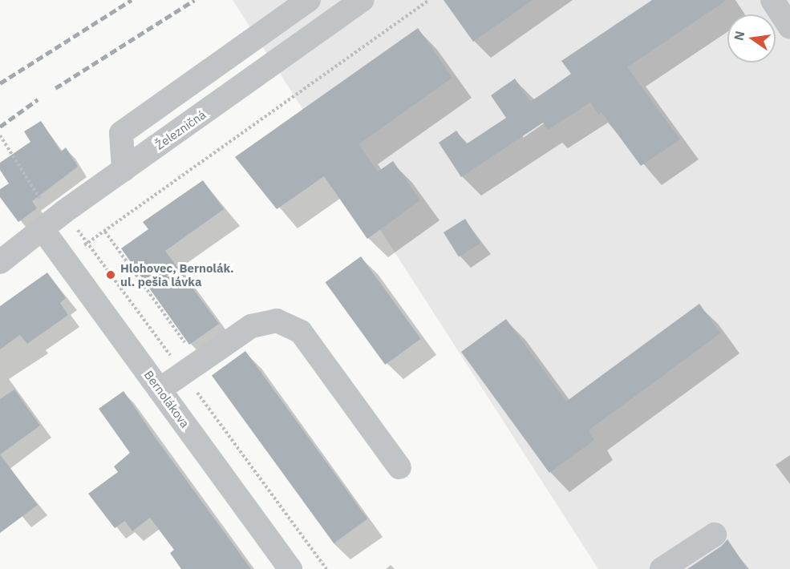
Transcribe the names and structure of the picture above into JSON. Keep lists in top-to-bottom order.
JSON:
{
  "streets": {
    "street": ["Železničná", "Bernolákova"]
  },
  "crossings": [
    ["Železničná", "Bernolákova"]
  ],
  "places": ["Hlohovec, Bernolák. ul. pešia lávka"],
  "north": "left"
}
